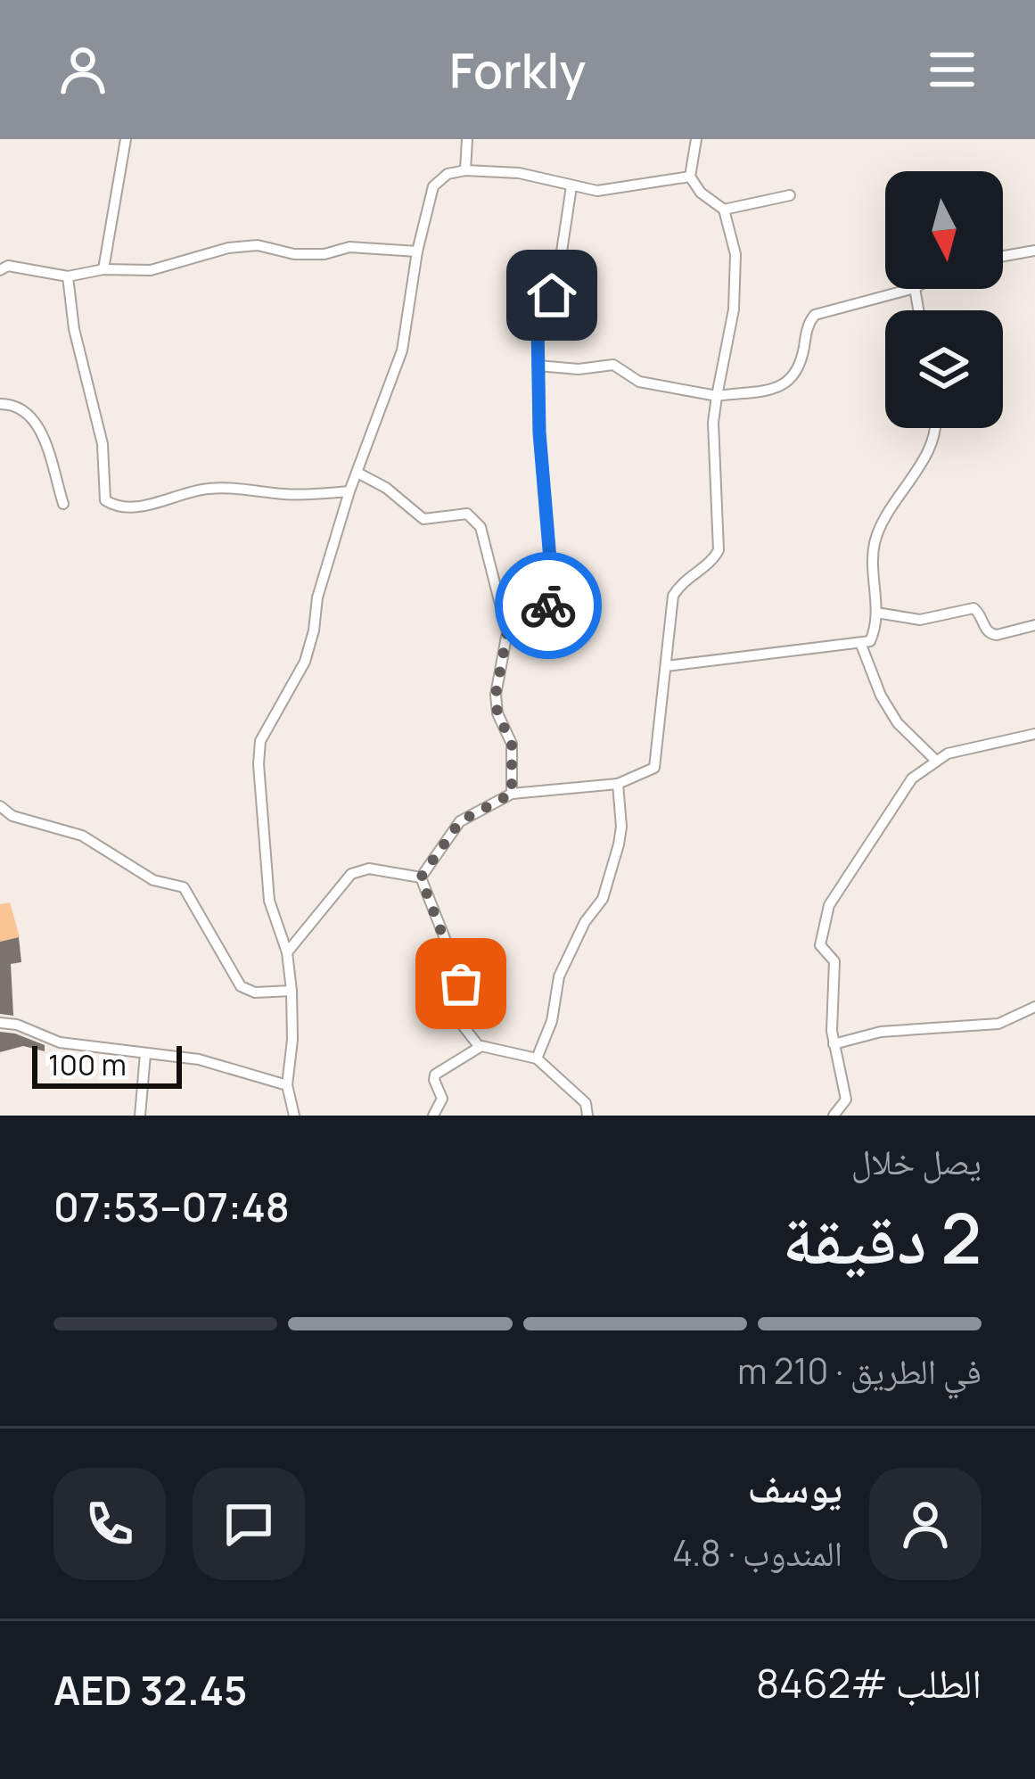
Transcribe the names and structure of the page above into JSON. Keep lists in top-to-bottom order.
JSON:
{
  "scale_bar": "100 m",
  "north": "bottom",
  "page": {
    "header": "Forkly",
    "scale": "100 m",
    "heading": ["2 دقيقة", "يصل خلال", "07:48–07:53"],
    "panel": [
      "يوسف",
      "المندوب · 4.8",
      "الطلب #8462",
      "AED 32.45"
    ],
    "bar": "في الطريق · 210 m"
  }
}
